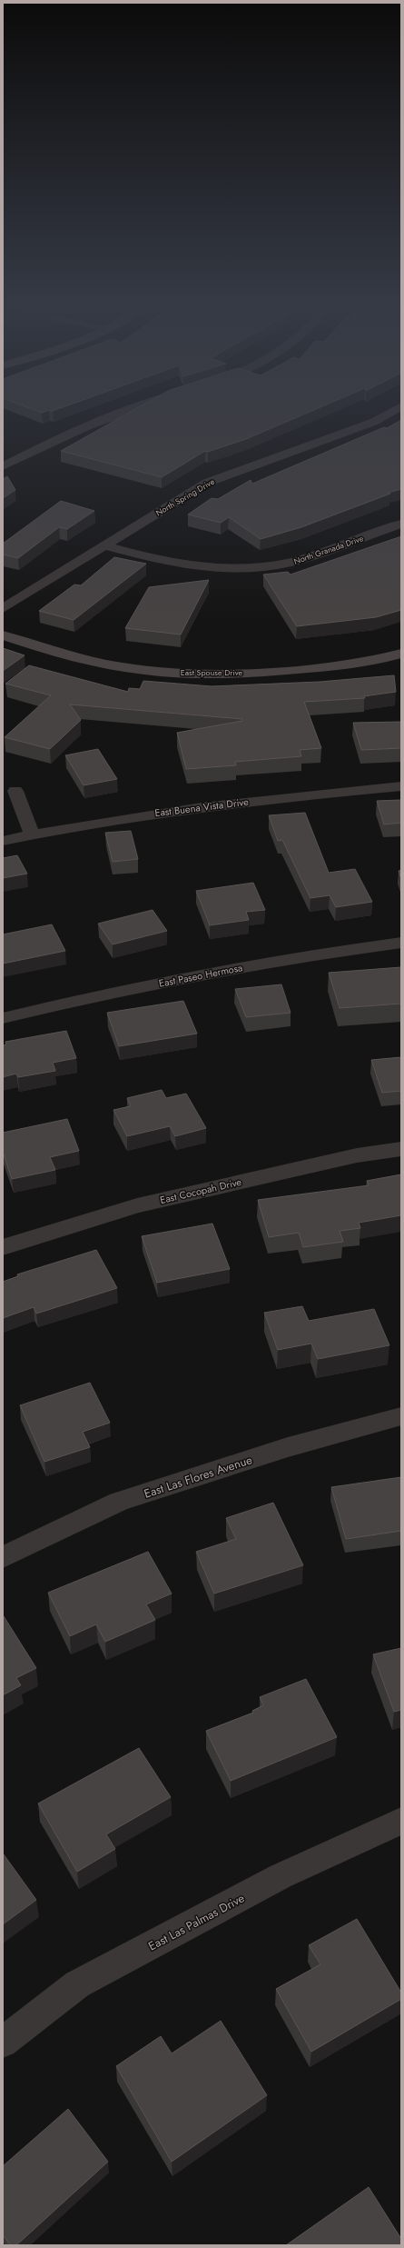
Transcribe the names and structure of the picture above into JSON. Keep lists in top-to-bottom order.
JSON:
{
  "streets": {
    "main road": ["East Spouse Drive"],
    "street": [
      "North Spring Drive",
      "North Granada Drive",
      "East Buena Vista Drive",
      "East Paseo Hermosa",
      "East Cocopah Drive",
      "East Las Flores Avenue",
      "East Las Palmas Drive"
    ]
  },
  "crossings": [
    ["North Spring Drive", "North Granada Drive"]
  ]
}
